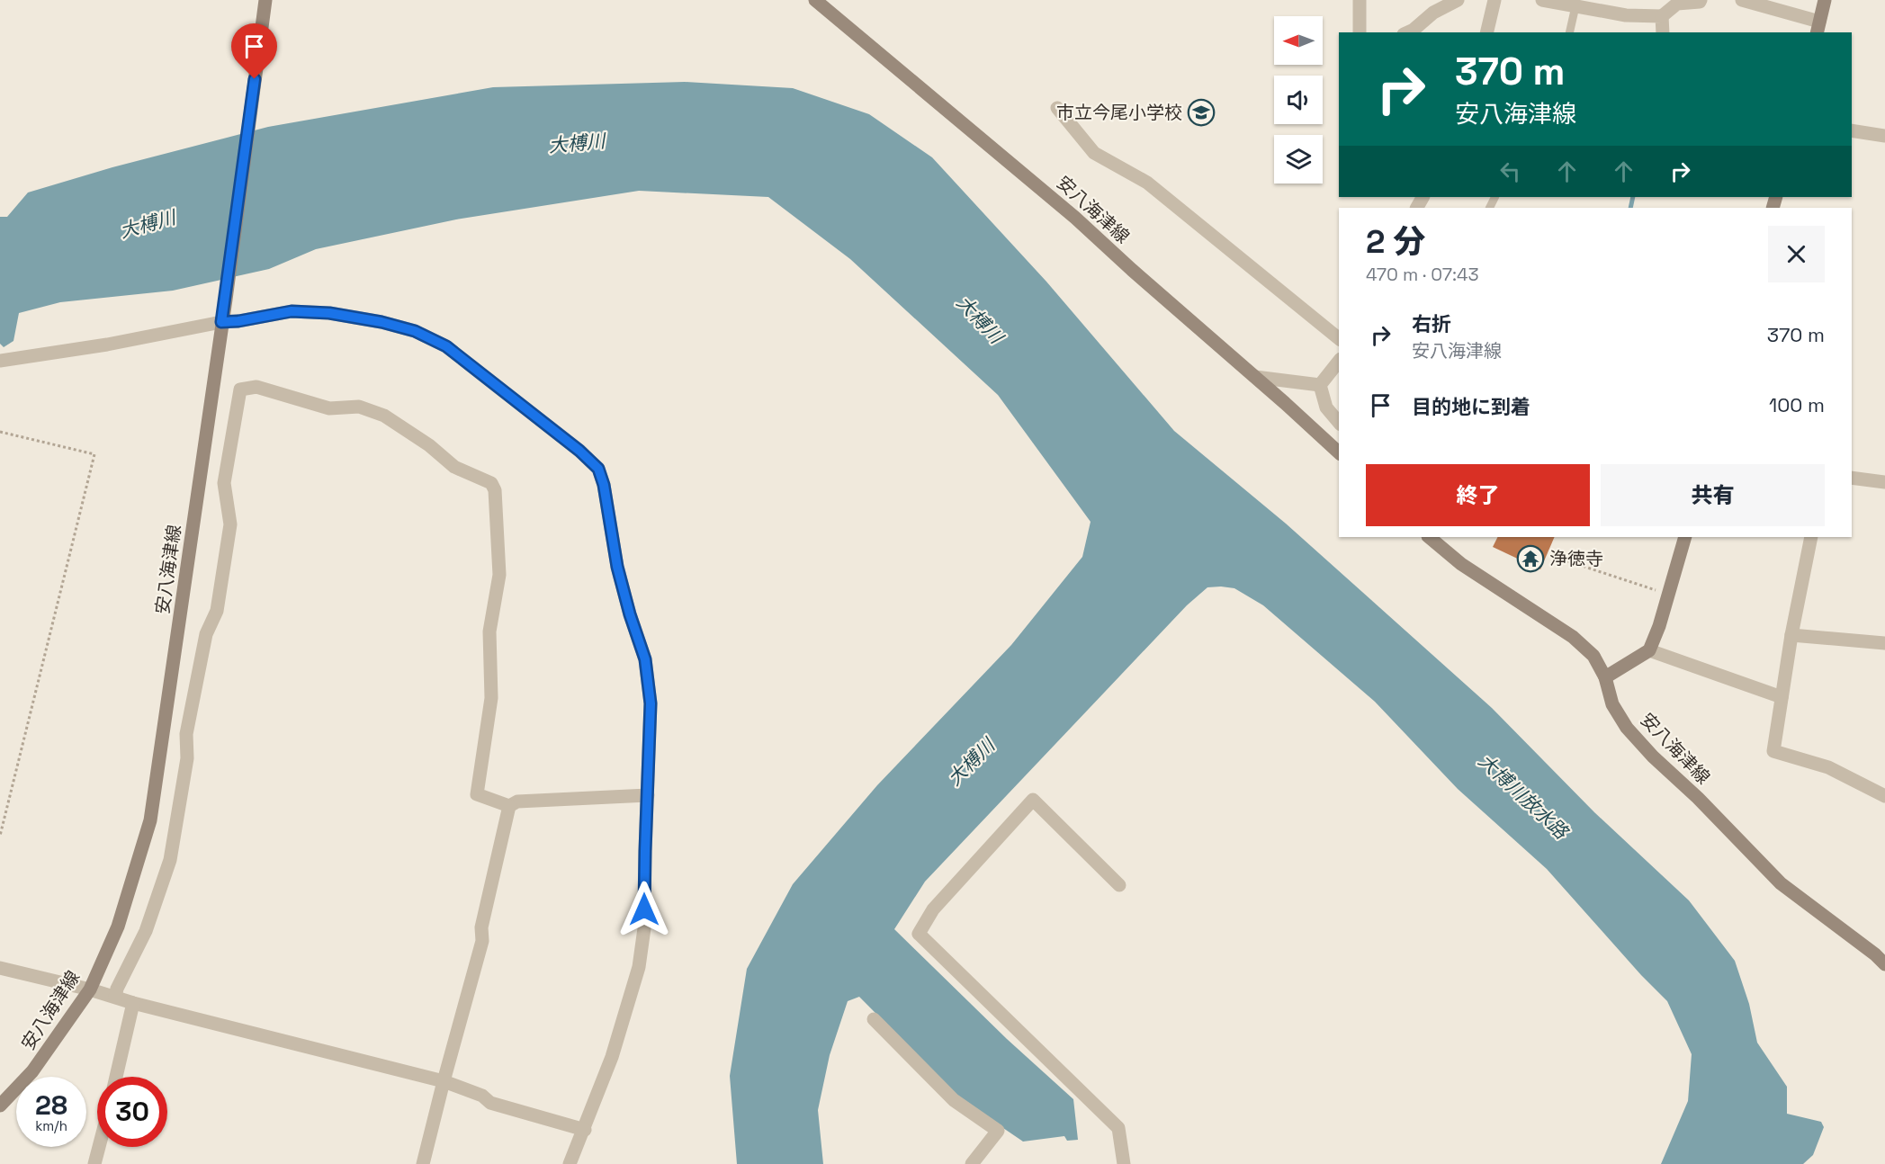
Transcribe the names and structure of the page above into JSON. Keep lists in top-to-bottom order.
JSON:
{
  "streets": {
    "main road": ["安八海津線"]
  },
  "water": ["大榑川", "大博川放水路"],
  "places": {
    "school or university": ["市立今尾小学校"],
    "temple": ["浄徳寺"]
  },
  "north": "left",
  "page": {
    "turn": ["370 m", "安八海津線"],
    "heading": ["2 分", "470 m · 07:43"],
    "list": [
      {
        "name": "右折",
        "note": "安八海津線",
        "value": "370 m"
      },
      {
        "name": "目的地に到着",
        "value": "100 m"
      }
    ],
    "buttons": ["終了", "共有"],
    "speed": "28 km/h",
    "limit": "30"
  }
}
